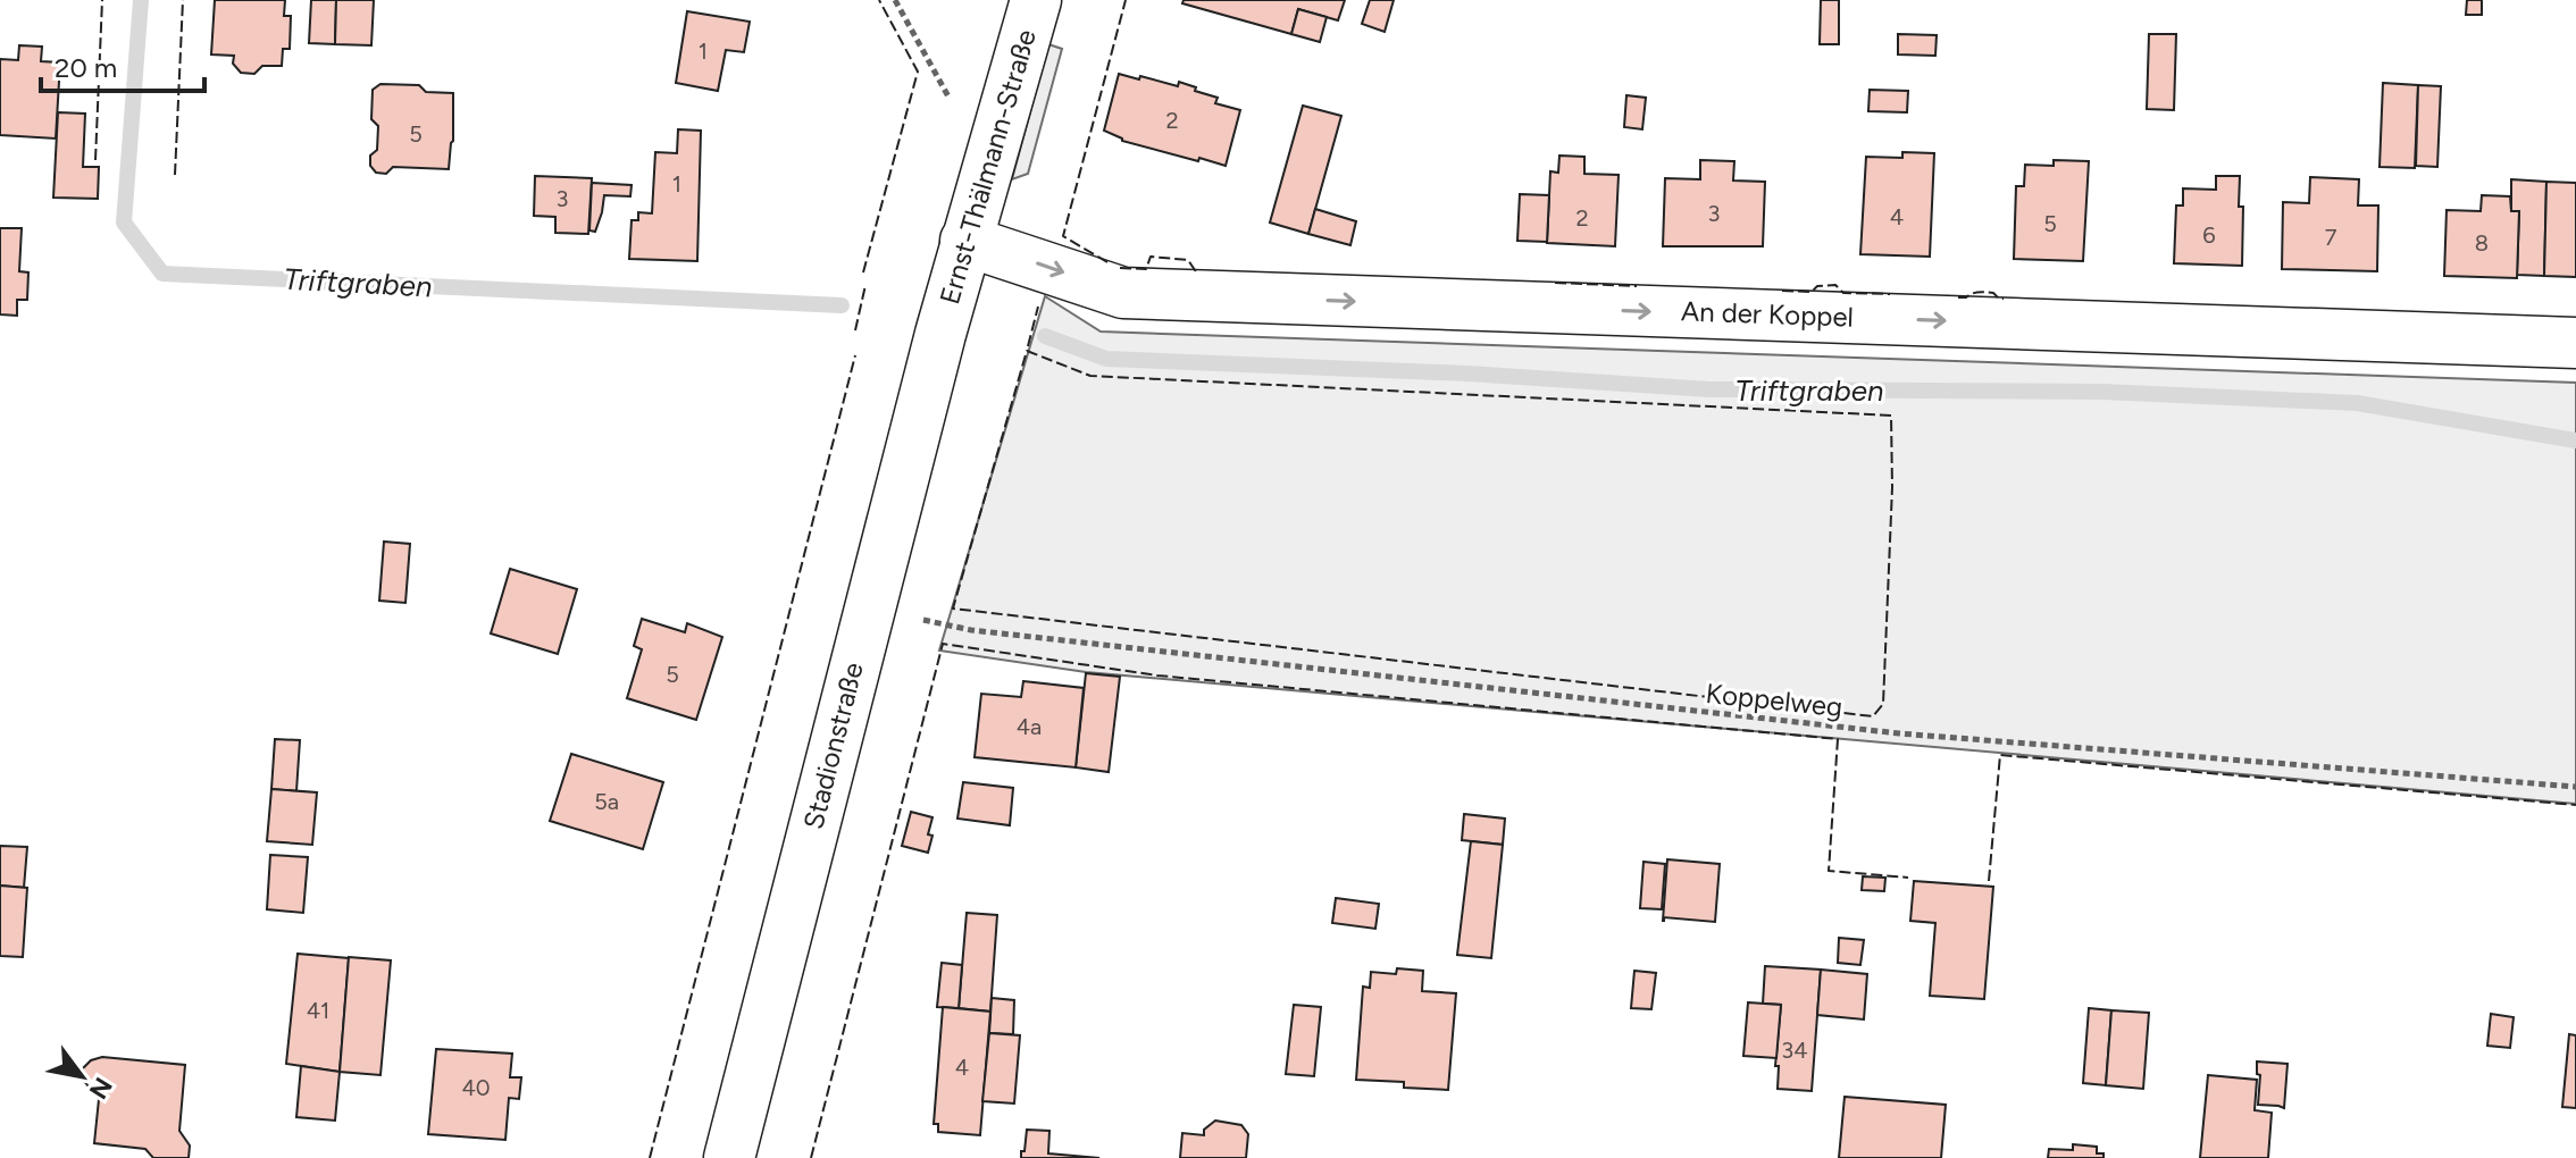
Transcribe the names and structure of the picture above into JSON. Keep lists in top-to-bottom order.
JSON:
{
  "streets": {
    "street": ["Ernst-Thälmann-Straße", "An der Koppel", "Stadionstraße"],
    "path": ["Koppelweg"]
  },
  "crossings": [
    ["Ernst-Thälmann-Straße", "An der Koppel"],
    ["Ernst-Thälmann-Straße", "Stadionstraße"]
  ],
  "one_way": ["An der Koppel"],
  "water": ["Triftgraben"],
  "house_numbers": [
    "1",
    "2",
    "5",
    "1",
    "3",
    "3",
    "4",
    "2",
    "5",
    "6",
    "7",
    "8",
    "5",
    "4a",
    "5a",
    "41",
    "34",
    "4",
    "40"
  ],
  "scale_bar": "20 m",
  "north": "bottom right"
}
